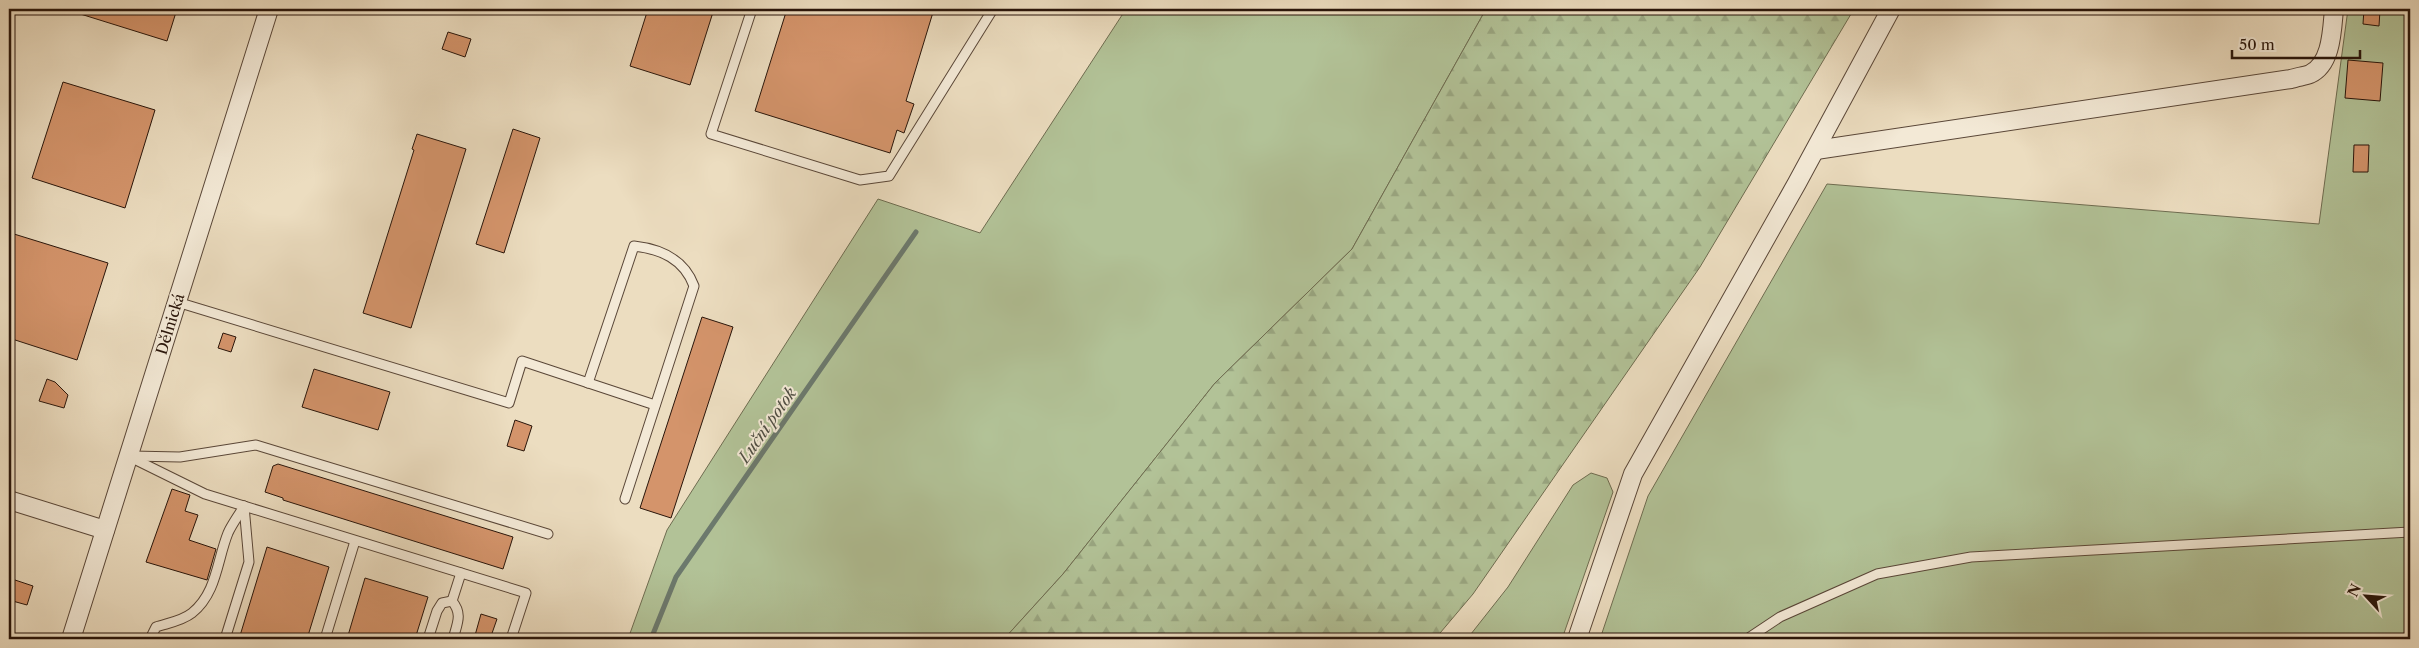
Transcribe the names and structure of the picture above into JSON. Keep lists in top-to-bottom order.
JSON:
{
  "streets": {
    "street": ["Dělnická"]
  },
  "water": ["Luční potok"],
  "scale_bar": "50 m",
  "north": "top left"
}
